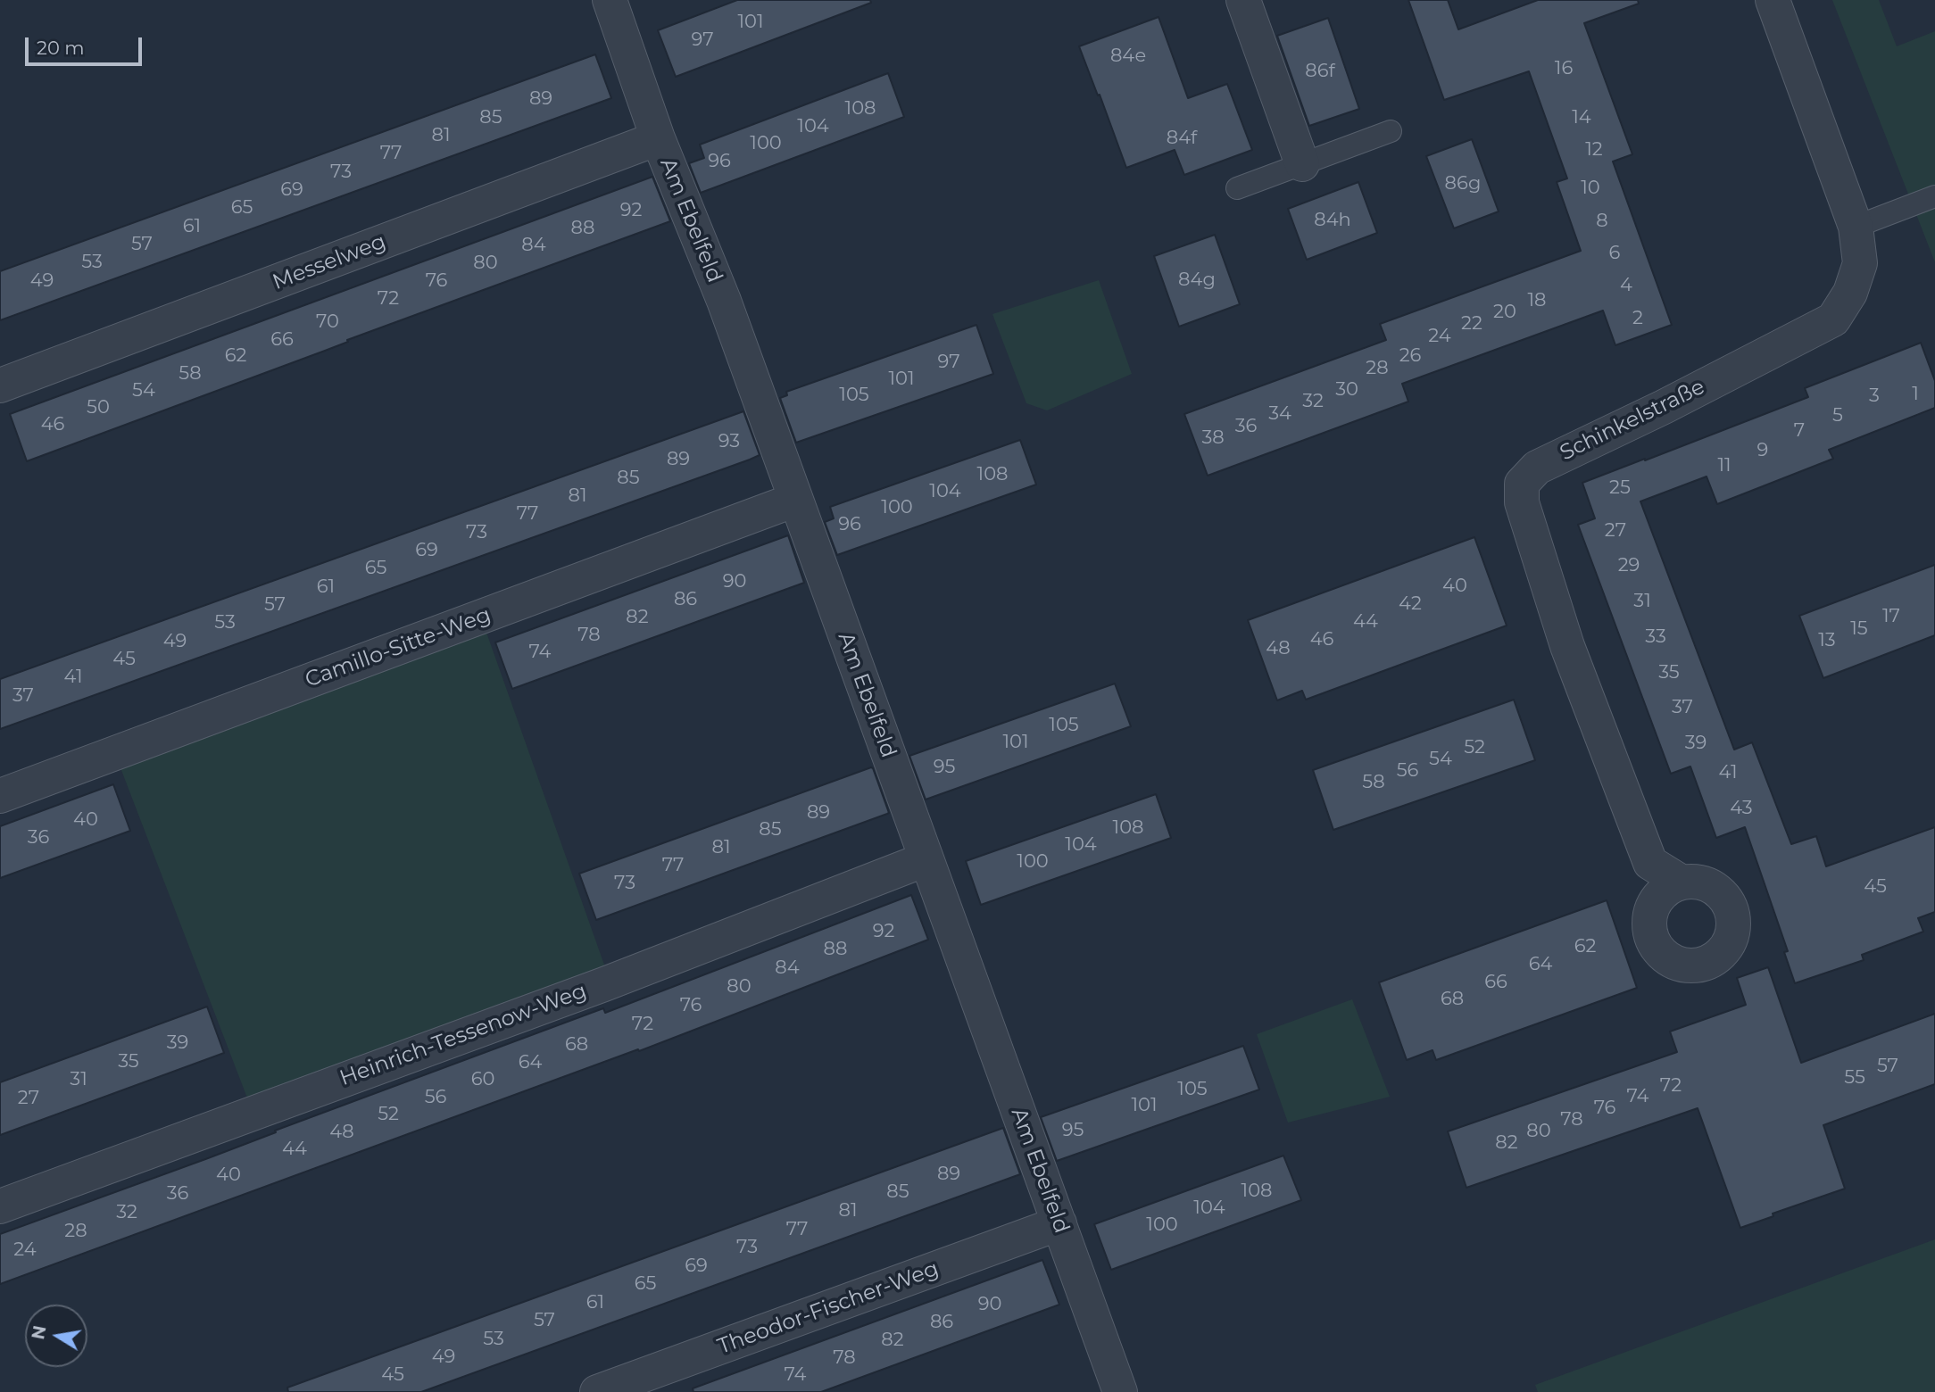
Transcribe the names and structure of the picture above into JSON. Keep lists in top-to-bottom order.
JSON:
{
  "streets": {
    "street": [
      "Am Ebelfeld",
      "Messelweg",
      "Schinkelstraße",
      "Camillo-Sitte-Weg",
      "Heinrich-Tessenow-Weg",
      "Theodor-Fischer-Weg"
    ]
  },
  "crossings": [
    ["Am Ebelfeld", "Messelweg"],
    ["Am Ebelfeld", "Camillo-Sitte-Weg"],
    ["Am Ebelfeld", "Heinrich-Tessenow-Weg"],
    ["Am Ebelfeld", "Theodor-Fischer-Weg"]
  ],
  "house_numbers": [
    "101",
    "97",
    "84e",
    "16",
    "86f",
    "89",
    "108",
    "85",
    "14",
    "104",
    "81",
    "84f",
    "100",
    "12",
    "77",
    "96",
    "73",
    "86g",
    "10",
    "69",
    "65",
    "92",
    "84h",
    "8",
    "61",
    "88",
    "57",
    "84",
    "6",
    "53",
    "80",
    "84g",
    "49",
    "76",
    "4",
    "72",
    "18",
    "20",
    "2",
    "70",
    "22",
    "24",
    "66",
    "62",
    "26",
    "97",
    "28",
    "58",
    "101",
    "30",
    "54",
    "1",
    "105",
    "3",
    "32",
    "50",
    "34",
    "5",
    "46",
    "36",
    "7",
    "38",
    "93",
    "9",
    "89",
    "11",
    "108",
    "85",
    "25",
    "104",
    "81",
    "100",
    "77",
    "96",
    "27",
    "73",
    "69",
    "29",
    "65",
    "90",
    "40",
    "61",
    "86",
    "31",
    "42",
    "57",
    "17",
    "82",
    "44",
    "53",
    "15",
    "78",
    "33",
    "46",
    "13",
    "49",
    "48",
    "74",
    "45",
    "35",
    "41",
    "37",
    "37",
    "105",
    "101",
    "39",
    "52",
    "54",
    "95",
    "56",
    "41",
    "58",
    "43",
    "89",
    "40",
    "108",
    "85",
    "36",
    "104",
    "81",
    "100",
    "77",
    "73",
    "45",
    "92",
    "62",
    "88",
    "64",
    "84",
    "66",
    "80",
    "68",
    "76",
    "72",
    "39",
    "68",
    "35",
    "64",
    "57",
    "55",
    "31",
    "60",
    "72",
    "105",
    "74",
    "56",
    "27",
    "101",
    "76",
    "52",
    "78",
    "95",
    "80",
    "48",
    "82",
    "44",
    "89",
    "40",
    "108",
    "85",
    "36",
    "104",
    "81",
    "32",
    "100",
    "77",
    "28",
    "73",
    "24",
    "69",
    "65",
    "61",
    "90",
    "57",
    "86",
    "53",
    "82",
    "49",
    "78",
    "45",
    "74"
  ],
  "scale_bar": "20 m",
  "north": "left"
}
